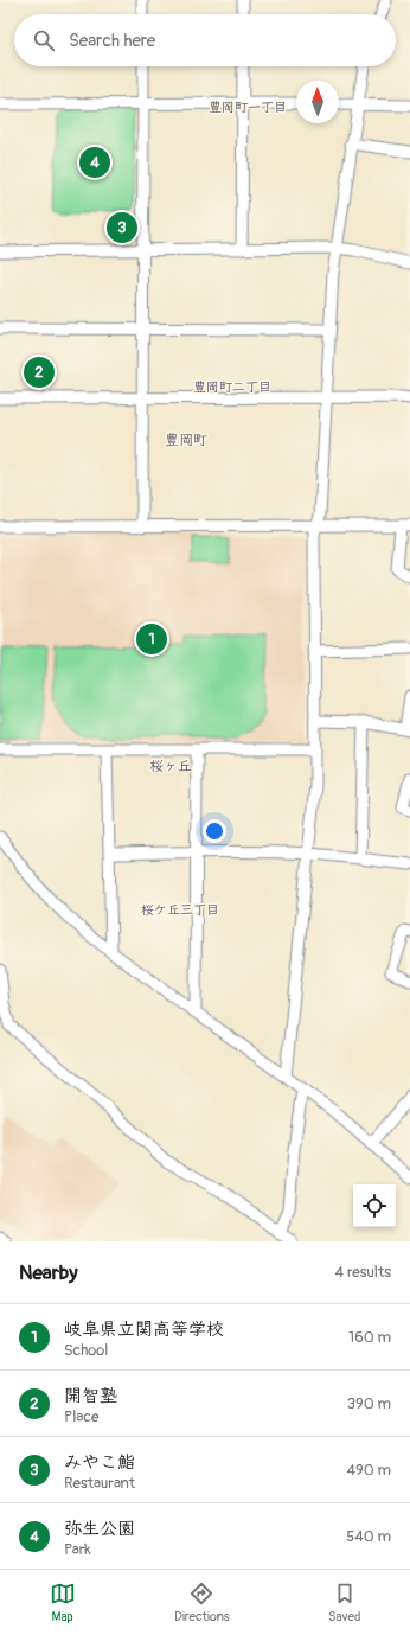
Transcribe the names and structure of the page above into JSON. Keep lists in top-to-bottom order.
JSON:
{
  "districts": [
    "豊岡町一丁目",
    "豊岡町二丁目",
    "豊岡町",
    "桜ヶ丘",
    "桜ケ丘三丁目"
  ],
  "north": "top",
  "page": {
    "search": "Search here",
    "pins": [
      "4",
      "3",
      "2",
      "1"
    ],
    "heading": ["Nearby", "4 results"],
    "list": [
      {
        "mark": "1",
        "name": "岐阜県立関高等学校",
        "note": "School",
        "value": "160 m"
      },
      {
        "mark": "2",
        "name": "開智塾",
        "note": "Place",
        "value": "390 m"
      },
      {
        "mark": "3",
        "name": "みやこ鮨",
        "note": "Restaurant",
        "value": "490 m"
      },
      {
        "mark": "4",
        "name": "弥生公園",
        "note": "Park",
        "value": "540 m"
      }
    ],
    "nav": ["Map", "Directions", "Saved"]
  }
}
